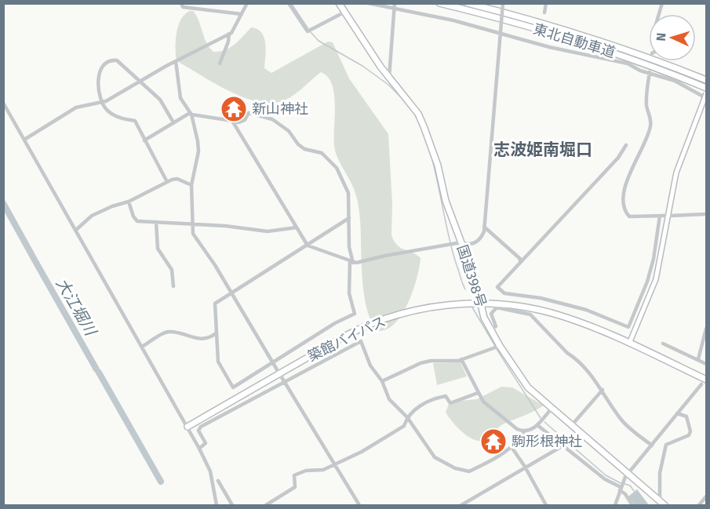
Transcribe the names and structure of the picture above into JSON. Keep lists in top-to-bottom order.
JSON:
{
  "streets": {
    "highway": ["東北自動車道", "国道398号", "築館バイパス"]
  },
  "crossings": [
    ["国道398号", "築館バイパス"]
  ],
  "districts": ["志波姫南堀口"],
  "water": ["大江堀川"],
  "places": {
    "temple": ["新山神社", "駒形根神社"]
  },
  "north": "left"
}
